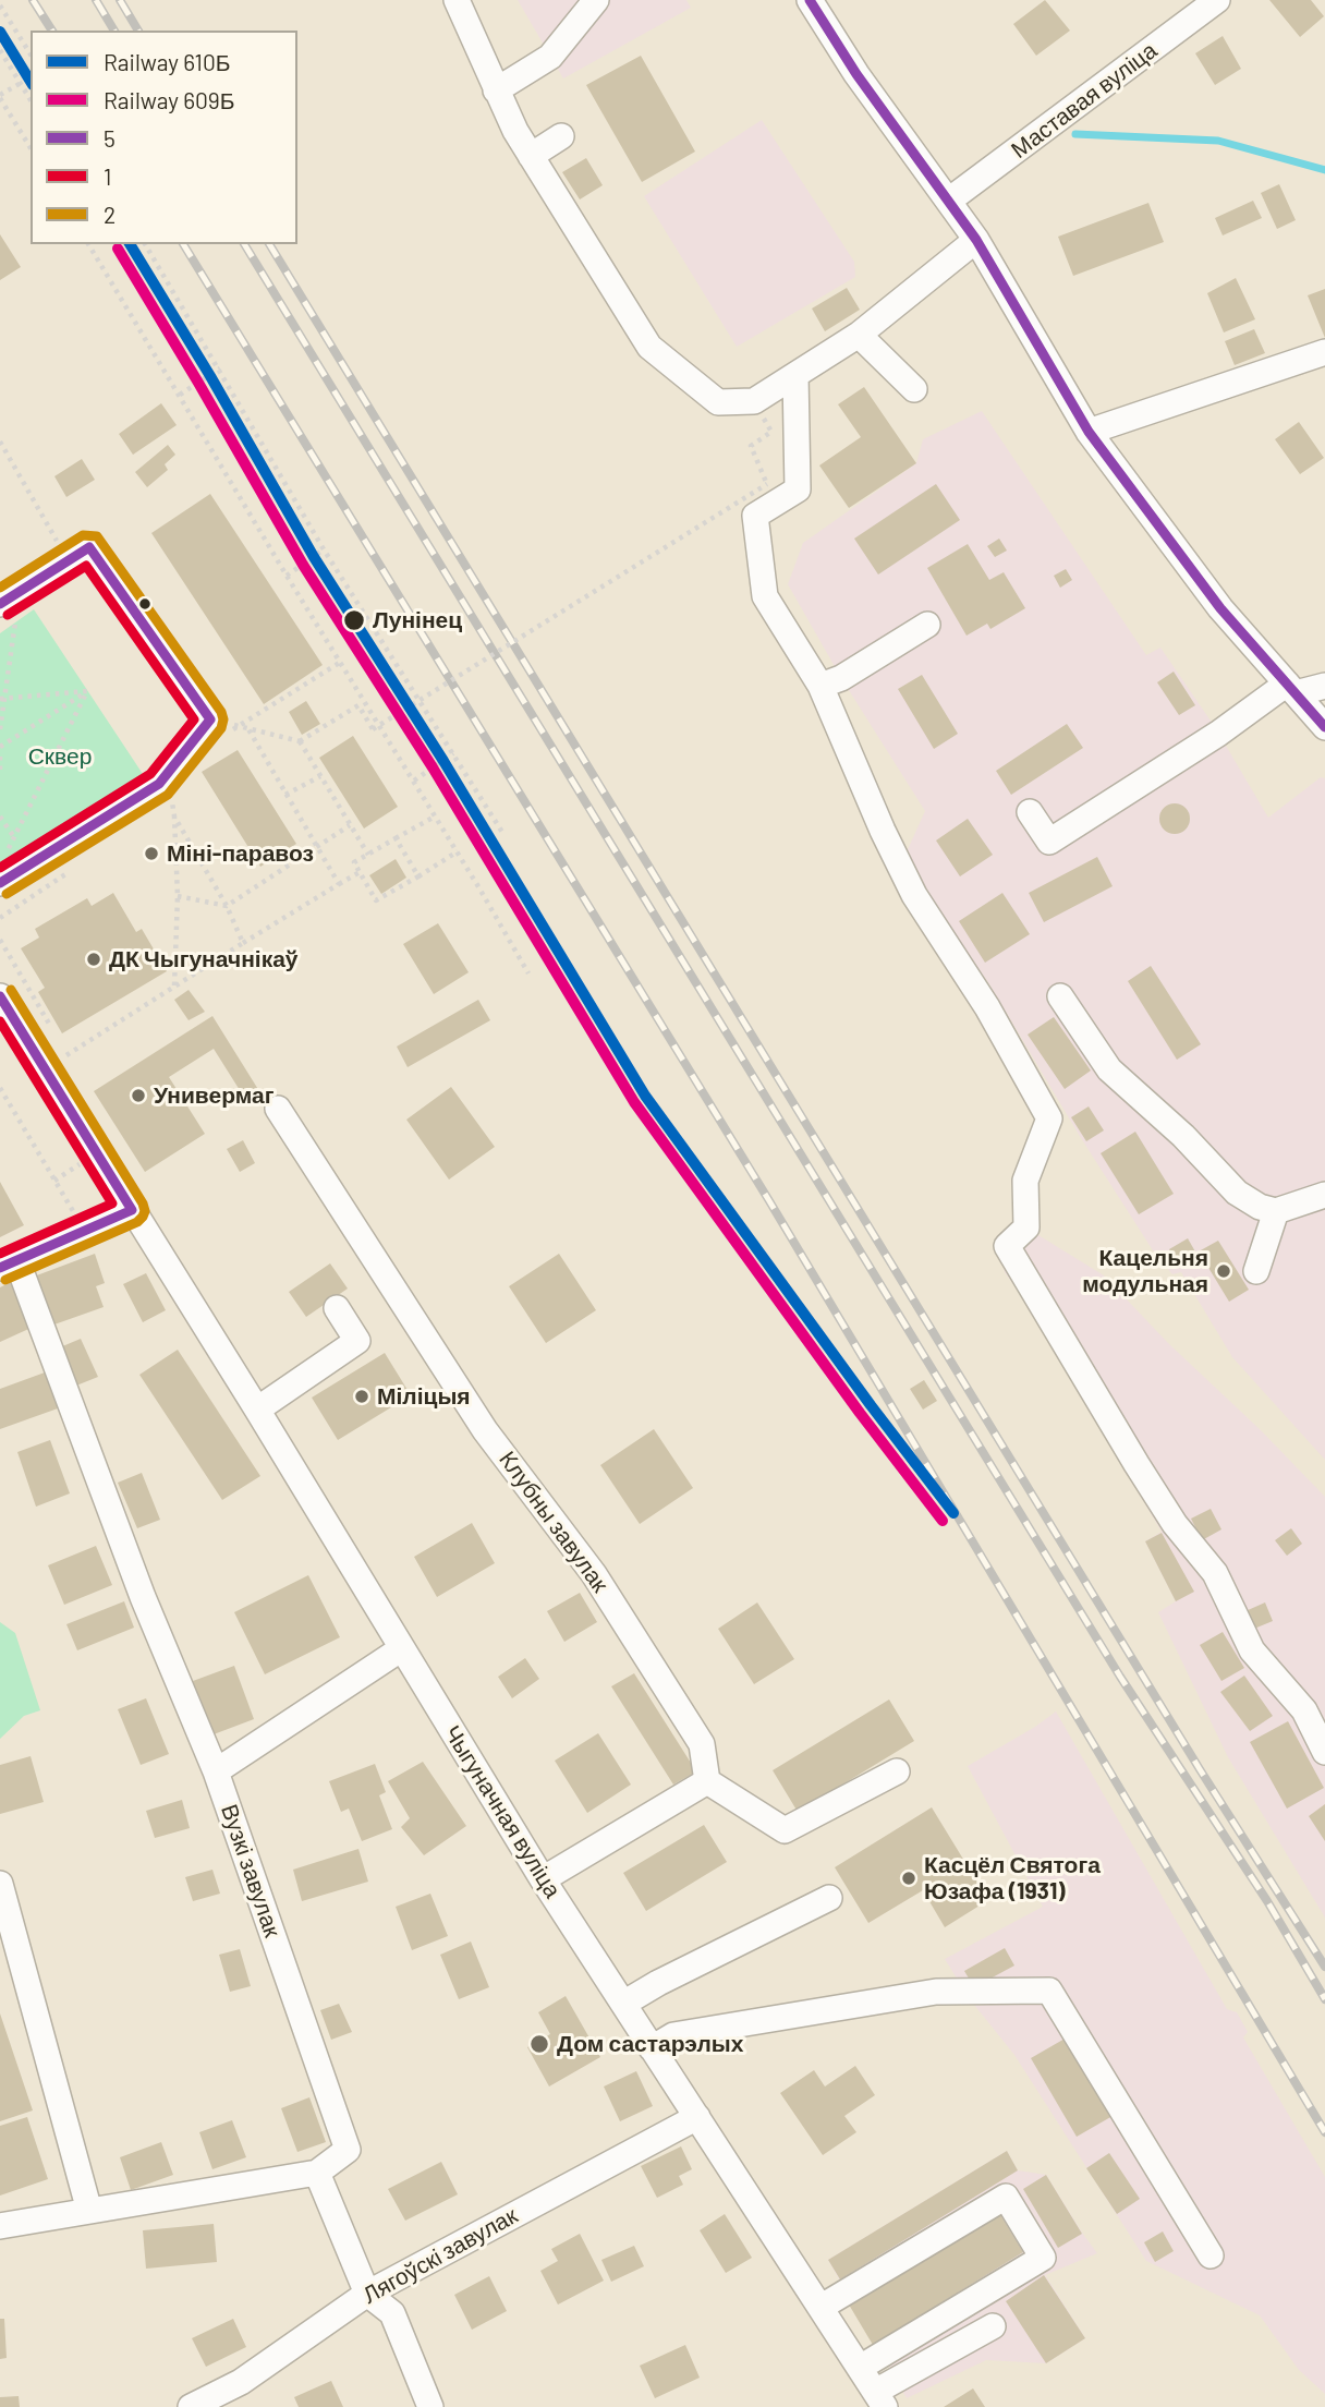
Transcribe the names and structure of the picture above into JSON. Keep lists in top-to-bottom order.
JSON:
{
  "streets": {
    "street": [
      "Маставая вуліца",
      "Клубны завулак",
      "Чыгуначная вуліца",
      "Вузкі завулак",
      "Лягоўскі завулак"
    ]
  },
  "crossings": [
    ["Чыгуначная вуліца", "Лягоўскі завулак"]
  ],
  "parks": ["Сквер"],
  "places": [
    "Лунінец",
    "Міні-паравоз",
    "ДК Чыгуначнікаў",
    "Универмаг",
    "Кацельня модульная",
    "Міліцыя",
    "Касцёл Святога Юзафа (1931)",
    "Дом састарэлых"
  ],
  "lines": [
    "transit line 5",
    "rail line 610Б",
    "rail line 609Б",
    "transit line 2",
    "transit line 1"
  ],
  "legend": [
    "Railway 610Б",
    "Railway 609Б",
    "5",
    "1",
    "2"
  ]
}
